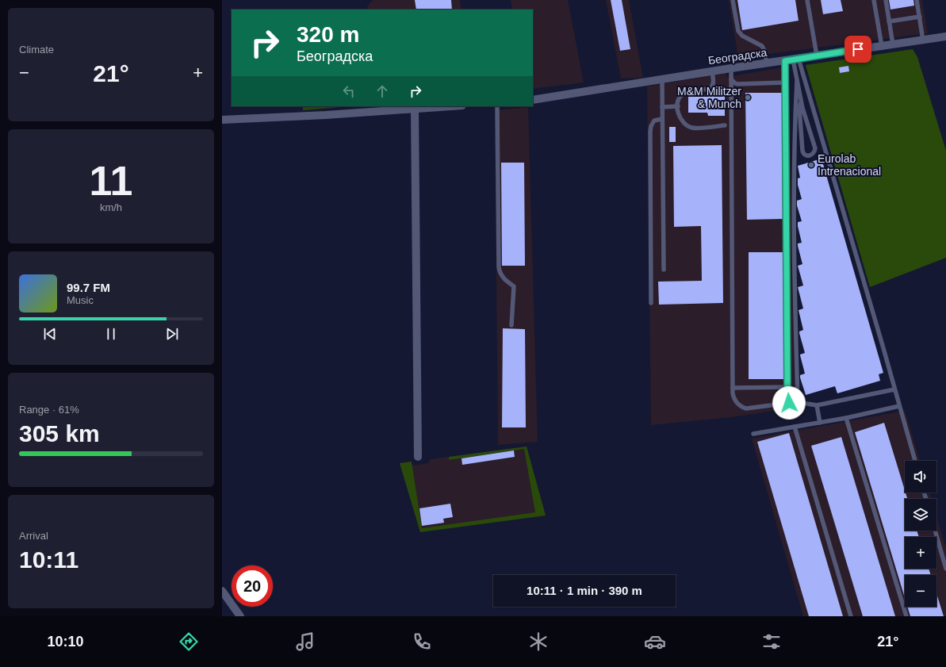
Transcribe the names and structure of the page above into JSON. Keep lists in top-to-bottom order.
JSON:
{
  "streets": {
    "street": ["Београдска"]
  },
  "places": ["M&M Militzer & Munch", "Eurolab Intrenacional"],
  "page": {
    "tile": [
      "Climate",
      ["11", "km/h"],
      ["Range · 61%", "305 km"],
      ["Arrival", "10:11"]
    ],
    "turn": ["320 m", "Београдска"],
    "heat": ["−", "21°", "+"],
    "song": ["99.7 FM", "Music"],
    "map_buttons": ["+", "−"],
    "limit": "20",
    "trip": "10:11 · 1 min · 390 m",
    "tabs": ["10:10", "21°"]
  }
}
